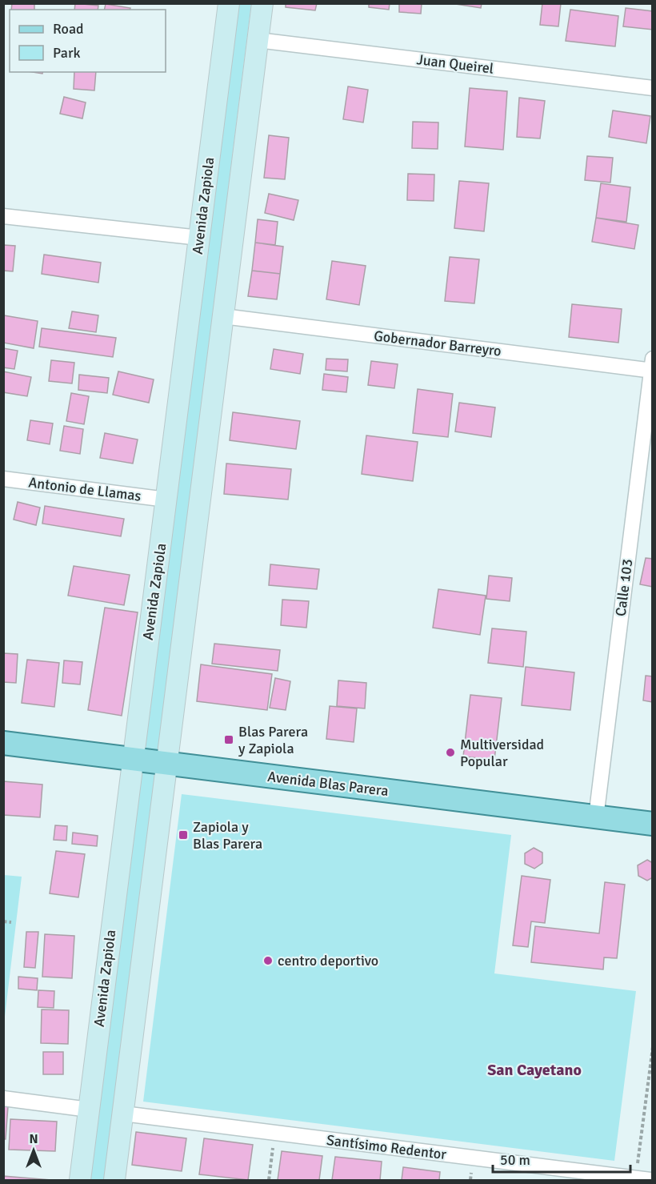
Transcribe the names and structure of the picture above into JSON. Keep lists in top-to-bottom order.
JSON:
{
  "streets": {
    "main road": ["Avenida Zapiola", "Avenida Blas Parera"],
    "street": [
      "Juan Queirel",
      "Gobernador Barreyro",
      "Antonio de Llamas",
      "Calle 103",
      "Santísimo Redentor"
    ]
  },
  "crossings": [
    ["Avenida Zapiola", "Antonio de Llamas"],
    ["Avenida Zapiola", "Avenida Blas Parera"],
    ["Gobernador Barreyro", "Calle 103"],
    ["Calle 103", "Avenida Blas Parera"]
  ],
  "districts": ["San Cayetano"],
  "places": {
    "transit": ["Blas Parera y Zapiola", "Zapiola y Blas Parera"],
    "other": ["Multiversidad Popular", "centro deportivo"]
  },
  "legend": ["Road", "Park"],
  "scale_bar": "50 m",
  "north": "top"
}
